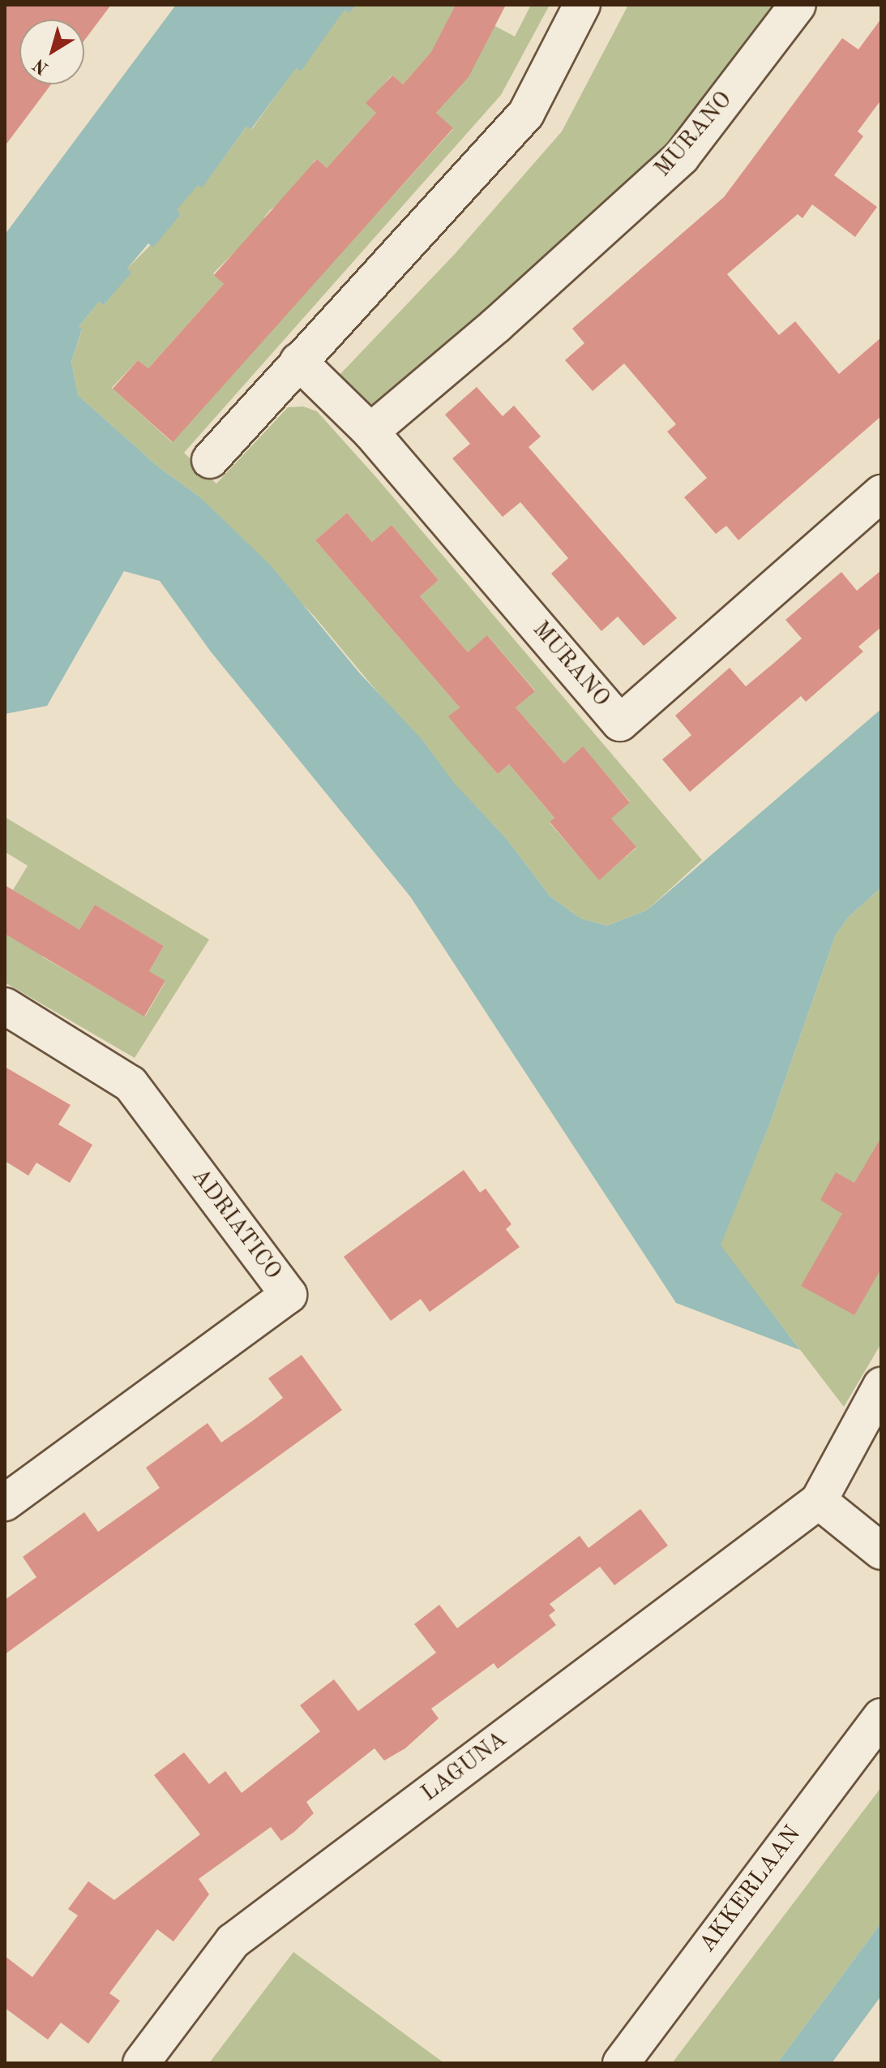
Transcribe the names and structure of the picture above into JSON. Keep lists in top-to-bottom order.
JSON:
{
  "streets": {
    "street": [
      "MURANO",
      "ADRIATICO",
      "LAGUNA",
      "AKKERLAAN"
    ]
  },
  "north": "bottom left"
}
